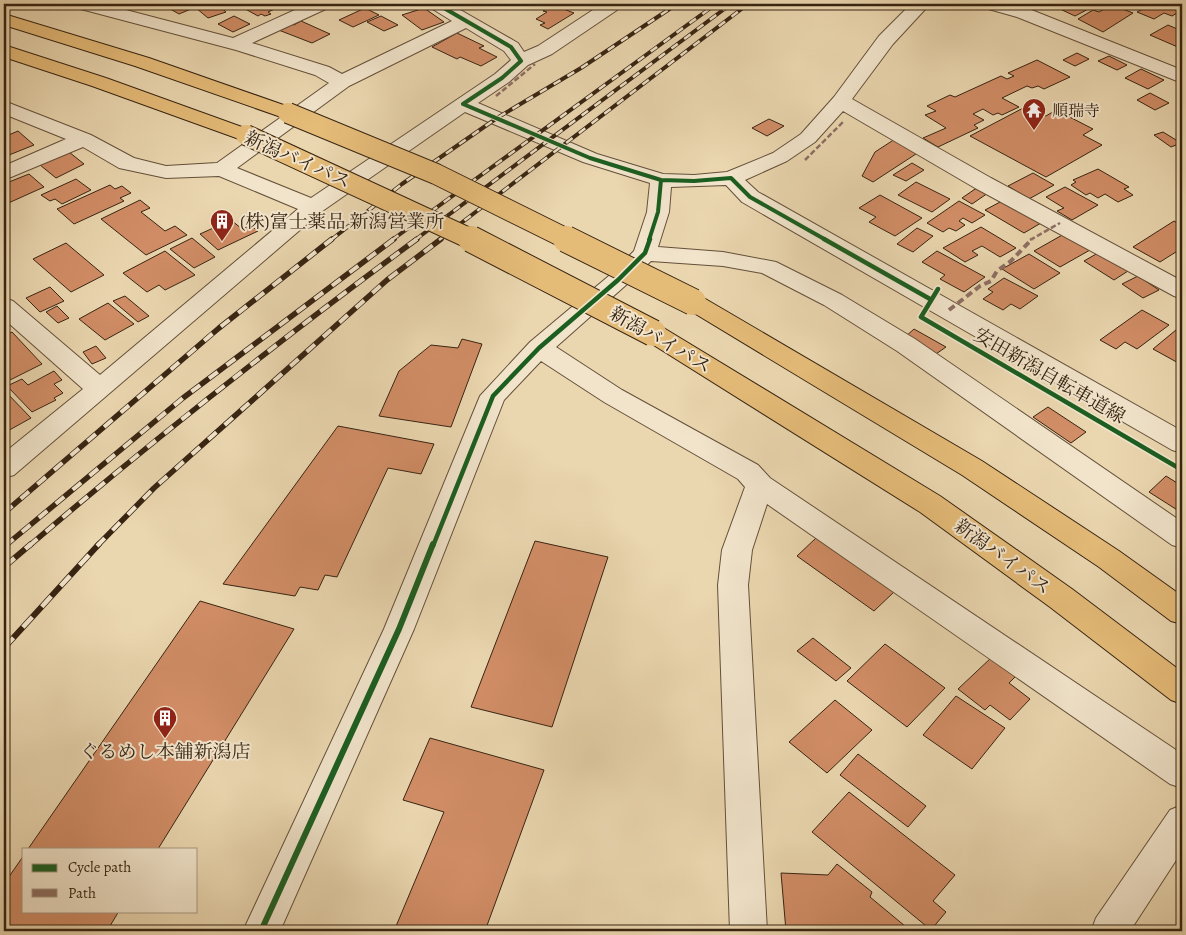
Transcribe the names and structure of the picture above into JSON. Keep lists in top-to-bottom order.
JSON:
{
  "streets": {
    "highway": ["新潟バイパス"],
    "cycle path": ["安田新潟自転車道線"]
  },
  "places": {
    "temple": ["順瑞寺"],
    "building": ["(株)富士薬品 新潟営業所", "ぐるめし本舗新潟店"]
  },
  "legend": ["Cycle path", "Path"]
}
